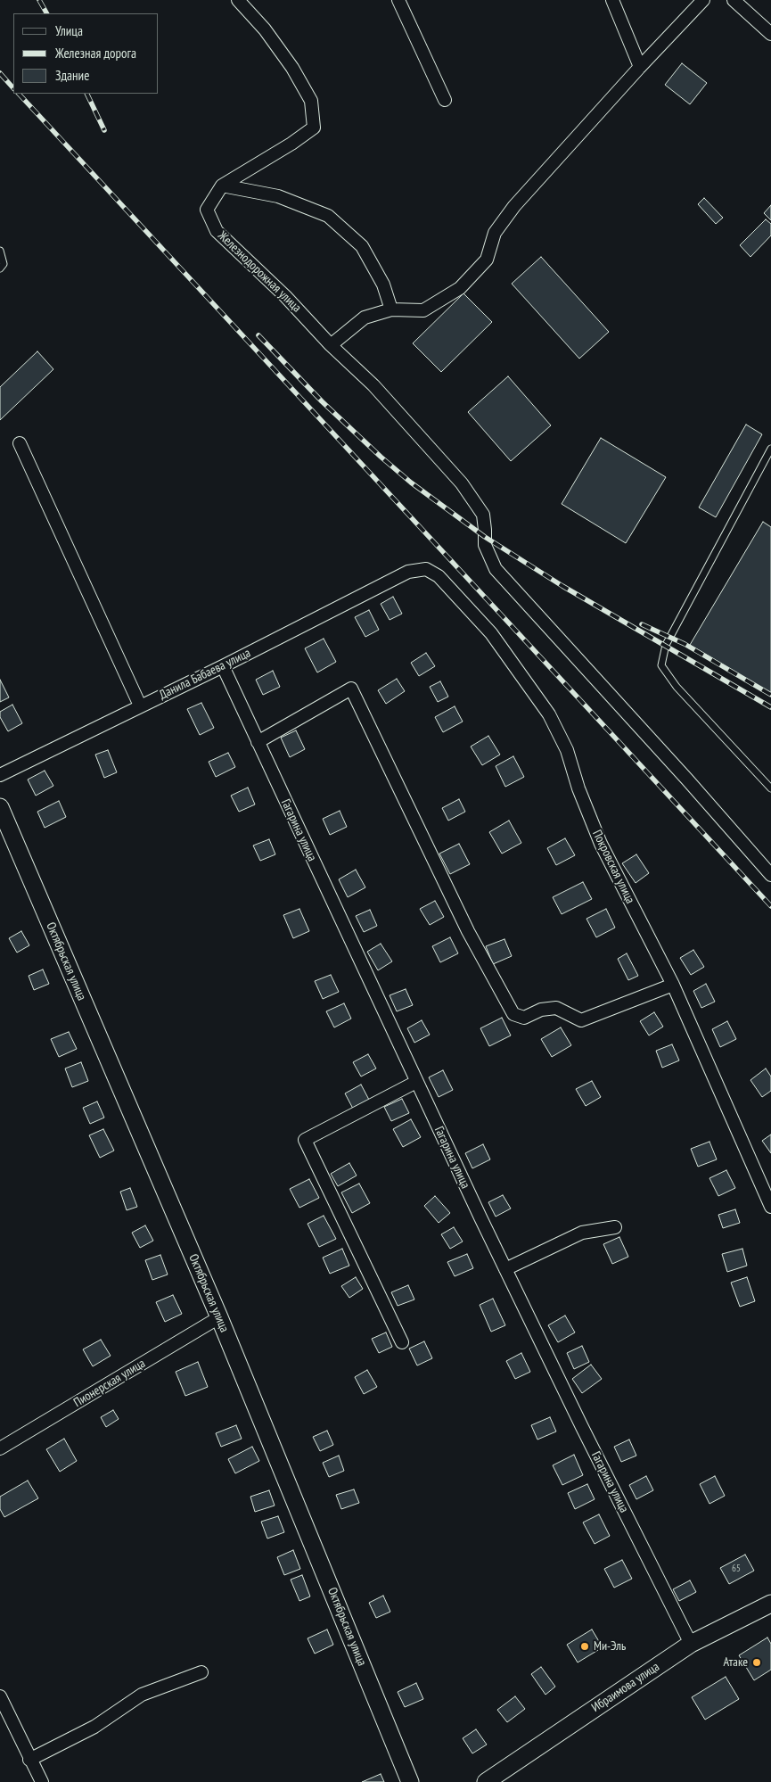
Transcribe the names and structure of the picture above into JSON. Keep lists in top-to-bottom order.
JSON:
{
  "streets": {
    "street": [
      "Железнодорожная улица",
      "Данила Бабаева улица",
      "Гагарина улица",
      "Покровская улица",
      "Октябрьская улица",
      "Пионерская улица",
      "Ибраимова улица"
    ]
  },
  "crossings": [
    ["Данила Бабаева улица", "Гагарина улица"],
    ["Данила Бабаева улица", "Покровская улица"],
    ["Гагарина улица", "Ибраимова улица"],
    ["Октябрьская улица", "Пионерская улица"]
  ],
  "places": ["Ми-Эль", "Атаке"],
  "house_numbers": ["65"],
  "legend": ["Улица", "Железная дорога", "Здание"]
}
